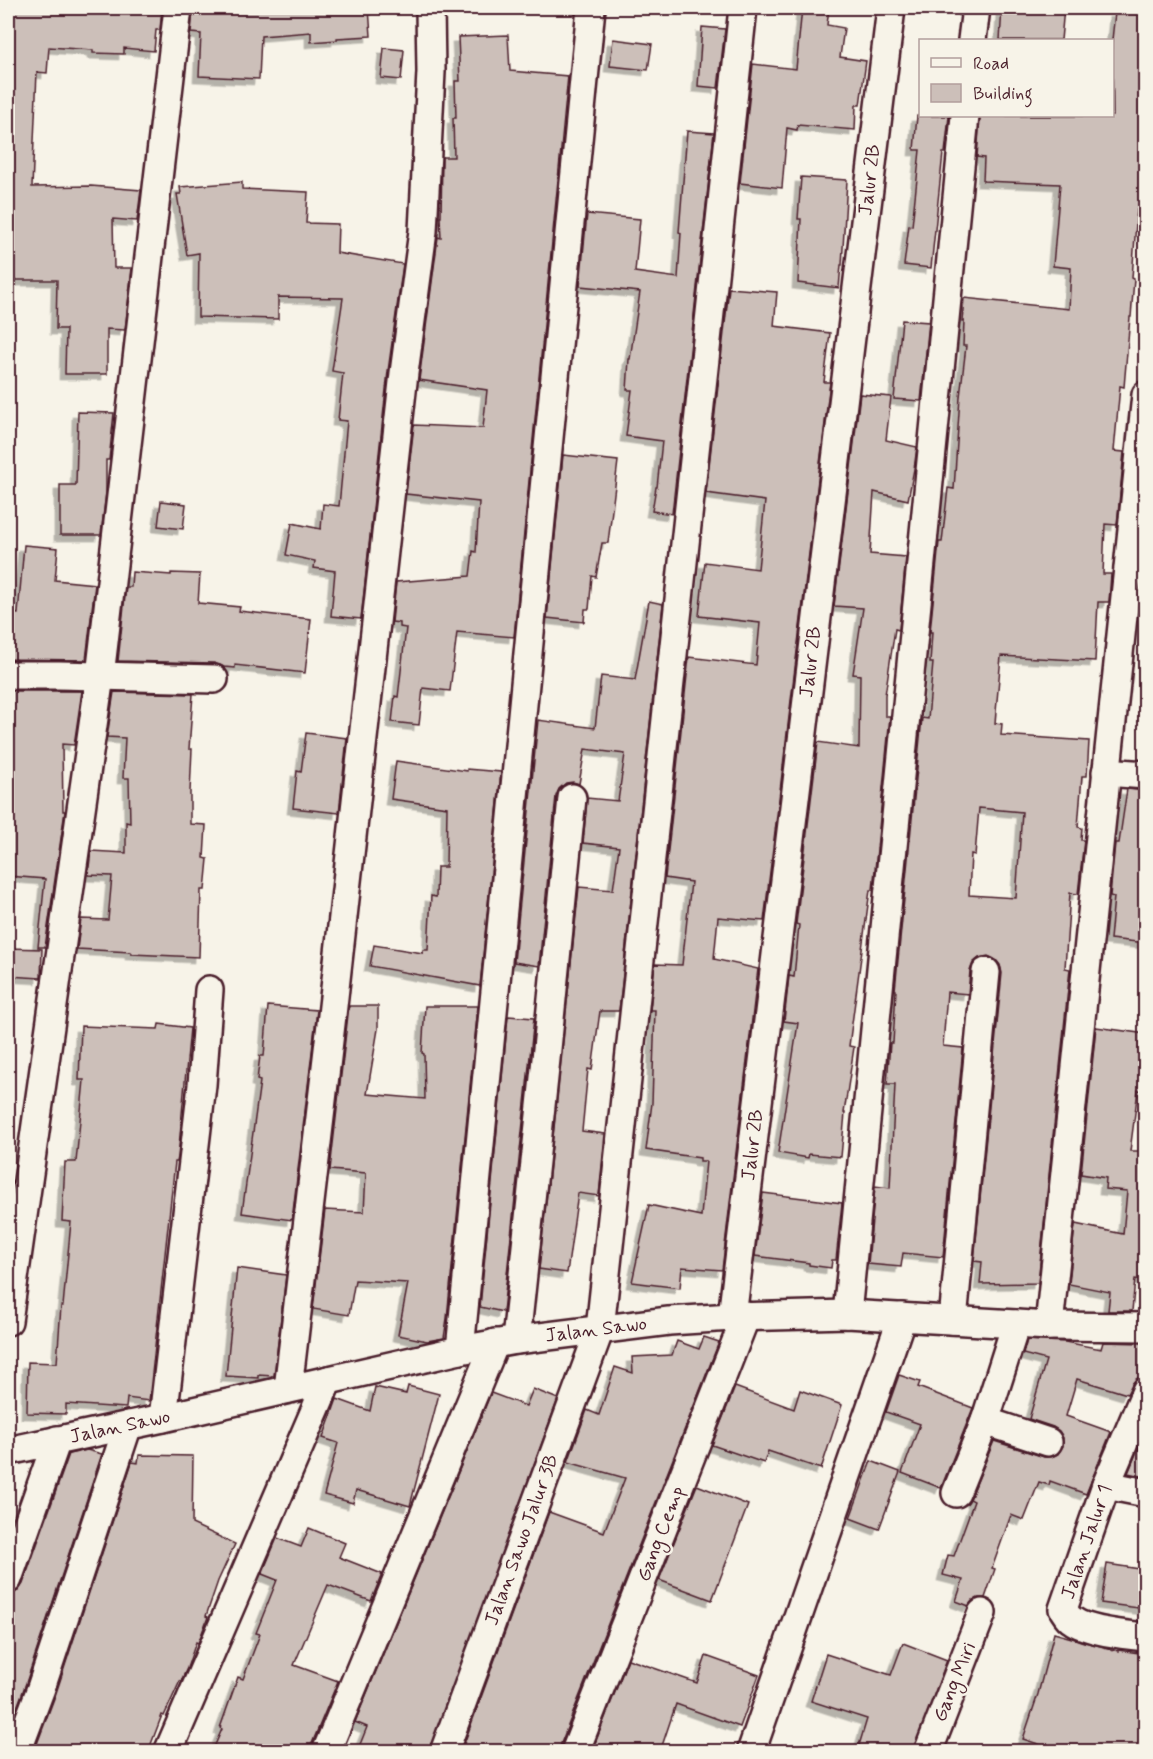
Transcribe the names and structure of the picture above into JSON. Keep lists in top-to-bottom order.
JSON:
{
  "streets": {
    "street": [
      "Jalur 2B",
      "Jalan Sawo",
      "Gang Cemp",
      "Jalan Sawo Jalur 3B",
      "Jalan Jalur 1",
      "Gang Miri"
    ]
  },
  "crossings": [
    ["Jalur 2B", "Jalan Sawo"],
    ["Jalur 2B", "Gang Cemp"],
    ["Jalan Sawo", "Gang Cemp"],
    ["Jalan Sawo", "Jalan Sawo Jalur 3B"]
  ],
  "legend": ["Road", "Building"]
}
